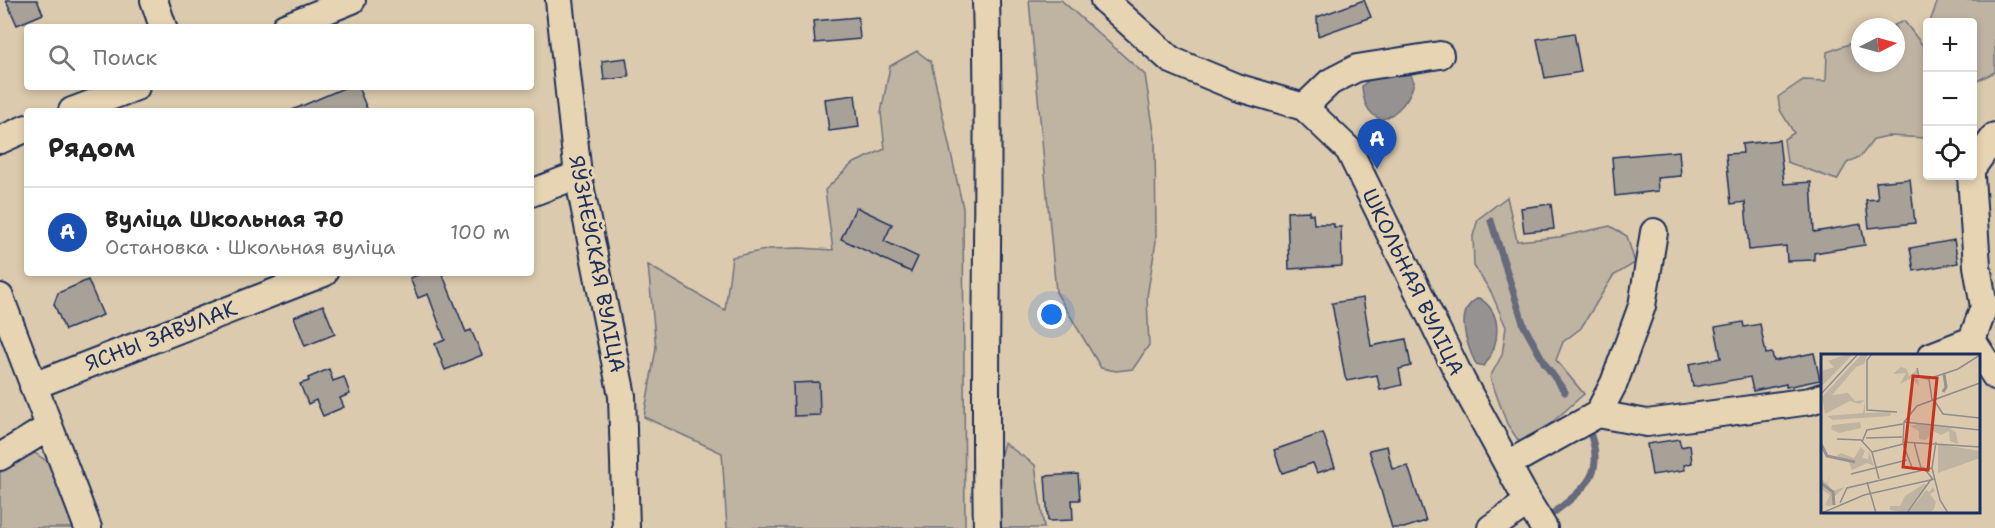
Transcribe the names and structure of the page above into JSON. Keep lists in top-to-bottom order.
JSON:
{
  "streets": {
    "street": ["ЯЎЗНЕЎСКАЯ ВУЛІЦА", "ШКОЛЬНАЯ ВУЛІЦА", "ЯСНЫ ЗАВУЛАК"]
  },
  "north": "right",
  "page": {
    "map_buttons": ["+", "−"],
    "search": "Поиск",
    "heading": "Рядом",
    "pins": "A",
    "list": [
      {
        "mark": "A",
        "name": "Вуліца Школьная 70",
        "note": "Остановка · Школьная вуліца",
        "value": "100 m"
      }
    ]
  }
}
